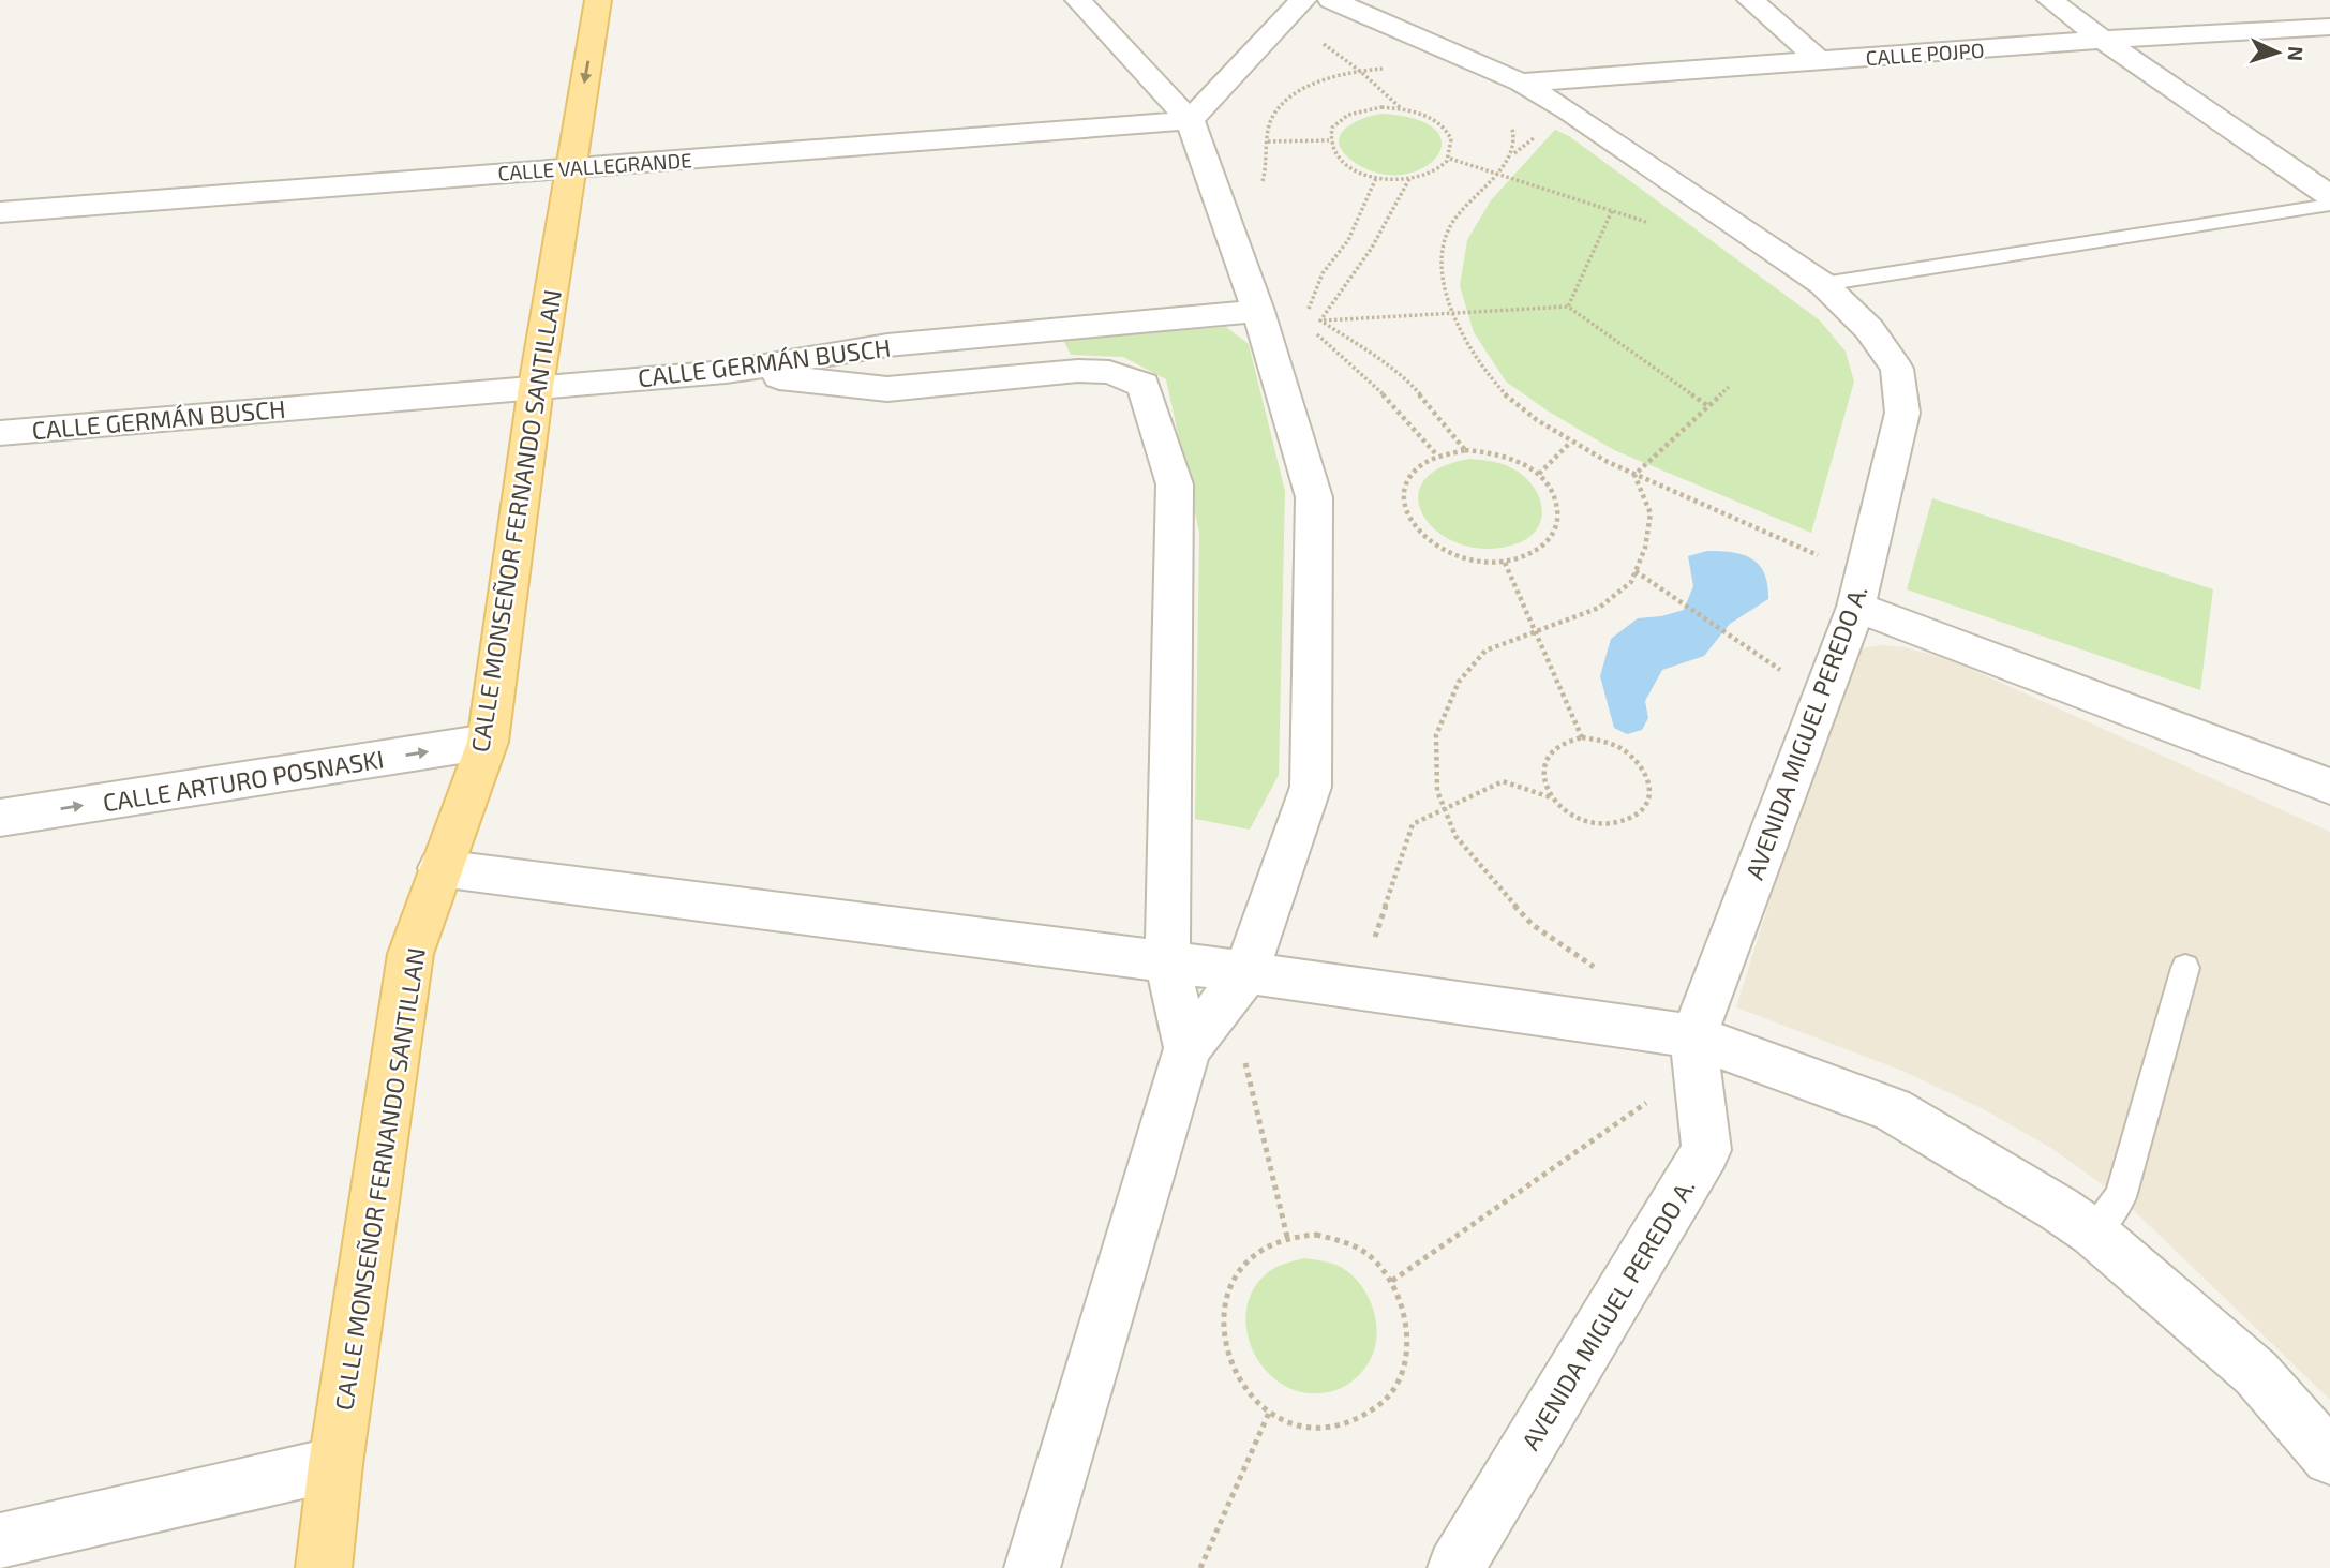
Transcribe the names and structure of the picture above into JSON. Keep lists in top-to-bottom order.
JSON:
{
  "streets": {
    "main road": ["CALLE MONSEÑOR FERNANDO SANTILLAN"],
    "street": [
      "CALLE POJPO",
      "CALLE VALLEGRANDE",
      "CALLE GERMÁN BUSCH",
      "AVENIDA MIGUEL PEREDO A.",
      "CALLE ARTURO POSNASKI"
    ]
  },
  "crossings": [
    ["CALLE POJPO", "AVENIDA MIGUEL PEREDO A."],
    ["CALLE VALLEGRANDE", "CALLE MONSEÑOR FERNANDO SANTILLAN"],
    ["CALLE GERMÁN BUSCH", "CALLE MONSEÑOR FERNANDO SANTILLAN"],
    ["CALLE MONSEÑOR FERNANDO SANTILLAN", "CALLE ARTURO POSNASKI"]
  ],
  "one_way": ["CALLE ARTURO POSNASKI"],
  "north": "right"
}
